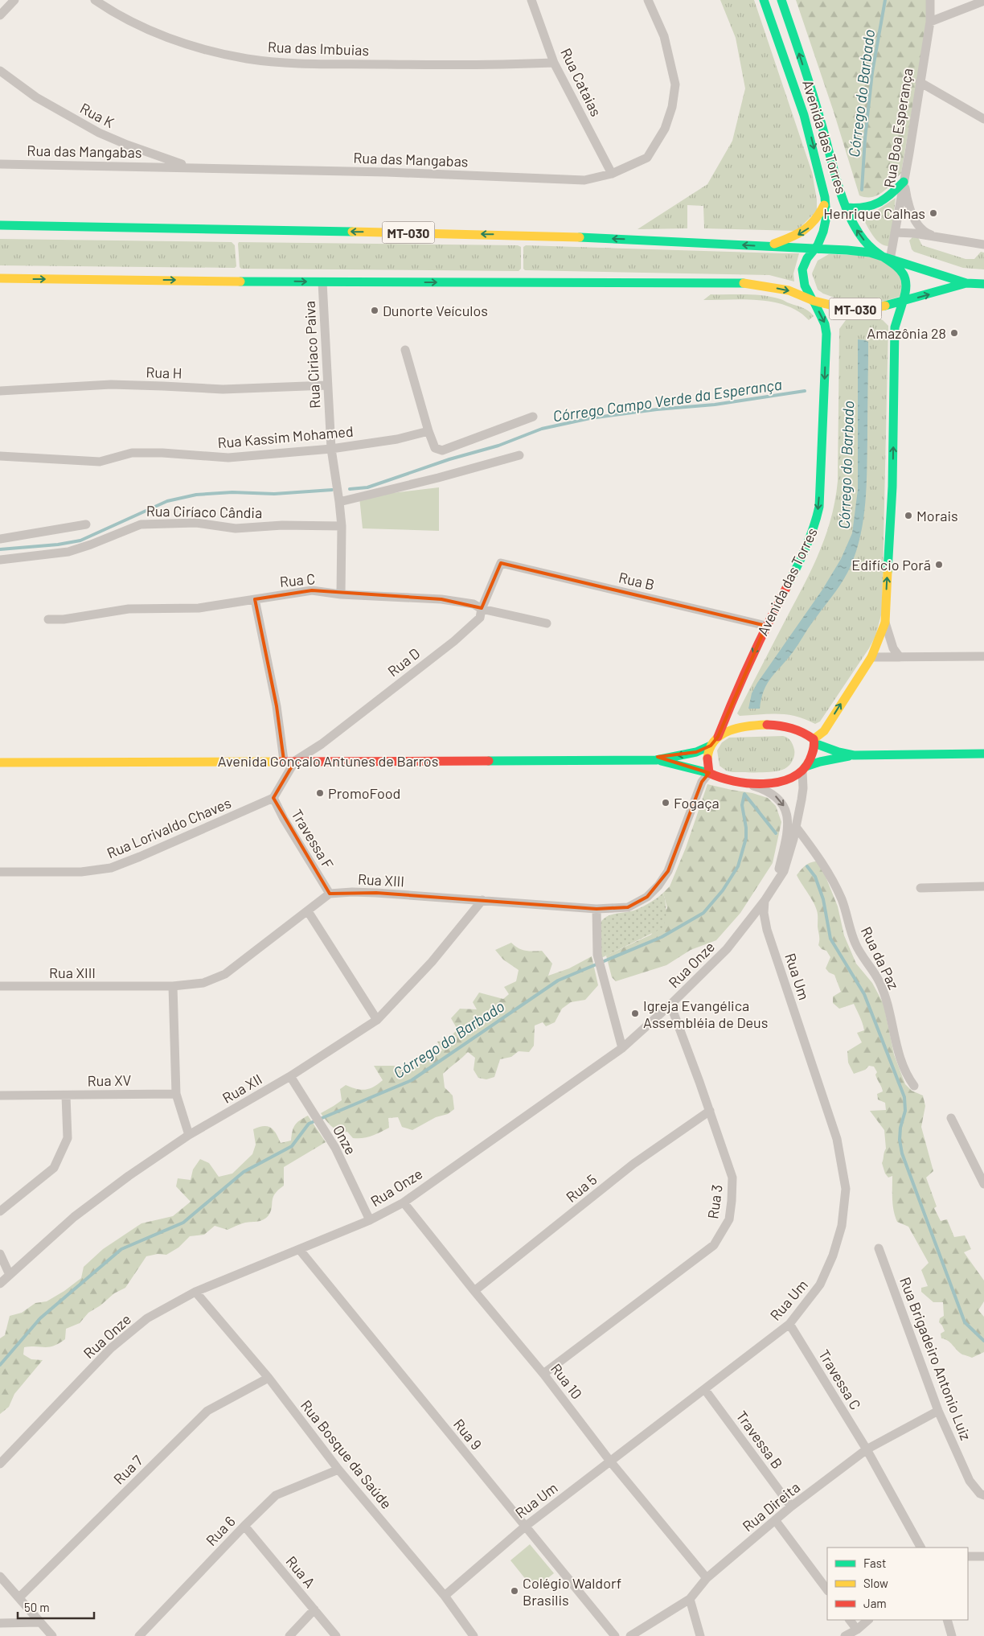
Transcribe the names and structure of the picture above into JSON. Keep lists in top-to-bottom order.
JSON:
{
  "streets": {
    "main road": ["Avenida das Torres", "MT-030", "Avenida Gonçalo Antunes de Barros"],
    "street": [
      "Rua das Imbuias",
      "Rua Cataias",
      "Rua K",
      "Rua Boa Esperança",
      "Rua das Mangabas",
      "Rua Ciriaco Paiva",
      "Rua H",
      "Rua Kassim Mohamed",
      "Rua Ciríaco Cândia",
      "Rua C",
      "Rua B",
      "Rua D",
      "Rua Lorivaldo Chaves",
      "Travessa F",
      "Rua XIII",
      "Rua da Paz",
      "Rua Onze",
      "Rua Um",
      "Rua XV",
      "Rua XII",
      "Onze",
      "Rua 5",
      "Rua 3",
      "Rua Brigadeiro Antonio Luiz",
      "Travessa C",
      "Rua 10",
      "Rua 9",
      "Travessa B",
      "Rua Bosque da Saúde",
      "Rua 7",
      "Rua Direita",
      "Rua 6",
      "Rua A"
    ]
  },
  "crossings": [
    ["Rua das Imbuias", "Rua Cataias"],
    ["Rua Cataias", "Rua das Mangabas"],
    ["Rua K", "Rua das Mangabas"],
    ["Rua Boa Esperança", "Avenida das Torres"],
    ["Rua Boa Esperança", "MT-030"],
    ["Avenida das Torres", "MT-030"],
    ["Avenida das Torres", "Rua B"],
    ["Avenida das Torres", "Avenida Gonçalo Antunes de Barros"],
    ["MT-030", "Rua Ciriaco Paiva"],
    ["Rua Ciriaco Paiva", "Rua H"],
    ["Rua Ciriaco Paiva", "Rua Kassim Mohamed"],
    ["Rua Ciriaco Paiva", "Rua Ciríaco Cândia"],
    ["Rua Ciriaco Paiva", "Rua C"],
    ["Rua C", "Rua D"],
    ["Rua B", "Rua D"],
    ["Rua D", "Avenida Gonçalo Antunes de Barros"],
    ["Avenida Gonçalo Antunes de Barros", "Rua XIII"],
    ["Avenida Gonçalo Antunes de Barros", "Rua Onze"],
    ["Rua Lorivaldo Chaves", "Travessa F"],
    ["Travessa F", "Rua XIII"],
    ["Rua XIII", "Rua XII"],
    ["Rua da Paz", "Rua Onze"],
    ["Rua Onze", "Rua Um"],
    ["Rua Onze", "Onze"],
    ["Rua Onze", "Rua 3"],
    ["Rua Onze", "Rua 10"],
    ["Rua Onze", "Rua 9"],
    ["Rua Onze", "Rua Bosque da Saúde"],
    ["Rua Um", "Travessa C"],
    ["Rua Um", "Rua 10"],
    ["Rua Um", "Rua 9"],
    ["Rua Um", "Travessa B"],
    ["Rua Um", "Rua Bosque da Saúde"],
    ["Rua XII", "Onze"],
    ["Rua 5", "Rua 3"],
    ["Rua 5", "Rua 10"],
    ["Rua 3", "Rua 10"],
    ["Rua Brigadeiro Antonio Luiz", "Rua Direita"],
    ["Travessa C", "Rua Direita"],
    ["Rua 10", "Rua Direita"],
    ["Travessa B", "Rua Direita"],
    ["Rua Bosque da Saúde", "Rua 7"],
    ["Rua Bosque da Saúde", "Rua 6"],
    ["Rua 6", "Rua A"]
  ],
  "water": ["Córrego do Barbado", "Córrego Campo Verde da Esperança"],
  "places": [
    "Henrique Calhas",
    "Dunorte Veículos",
    "Amazônia 28",
    "Morais",
    "Edifício Porã",
    "PromoFood",
    "Fogaça",
    "Igreja Evangélica Assembléia de Deus",
    "Colégio Waldorf Brasilis"
  ],
  "legend": ["Fast", "Slow", "Jam"],
  "scale_bar": "50 m"
}
